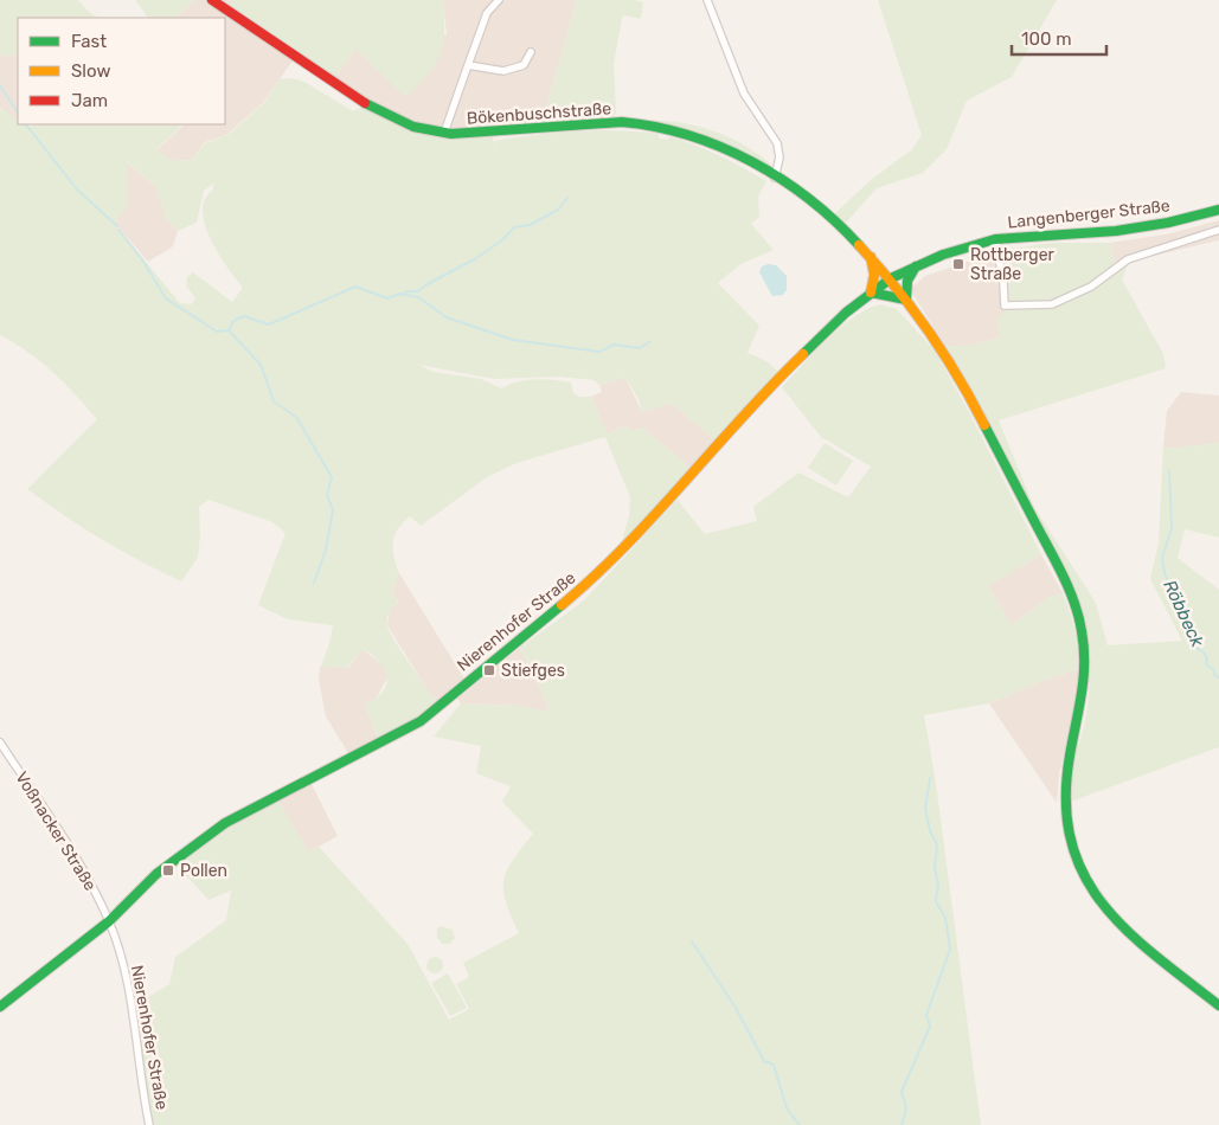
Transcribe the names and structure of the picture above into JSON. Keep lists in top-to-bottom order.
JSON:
{
  "streets": {
    "main road": ["Bökenbuschstraße", "Langenberger Straße", "Nierenhofer Straße"],
    "street": ["Voßnacker Straße"]
  },
  "crossings": [
    ["Bökenbuschstraße", "Langenberger Straße"],
    ["Bökenbuschstraße", "Nierenhofer Straße"],
    ["Langenberger Straße", "Nierenhofer Straße"],
    ["Nierenhofer Straße", "Voßnacker Straße"]
  ],
  "water": ["Röbbeck"],
  "places": {
    "transit": ["Rottberger Straße", "Stiefges", "Pollen"]
  },
  "legend": ["Fast", "Slow", "Jam"],
  "scale_bar": "100 m"
}
